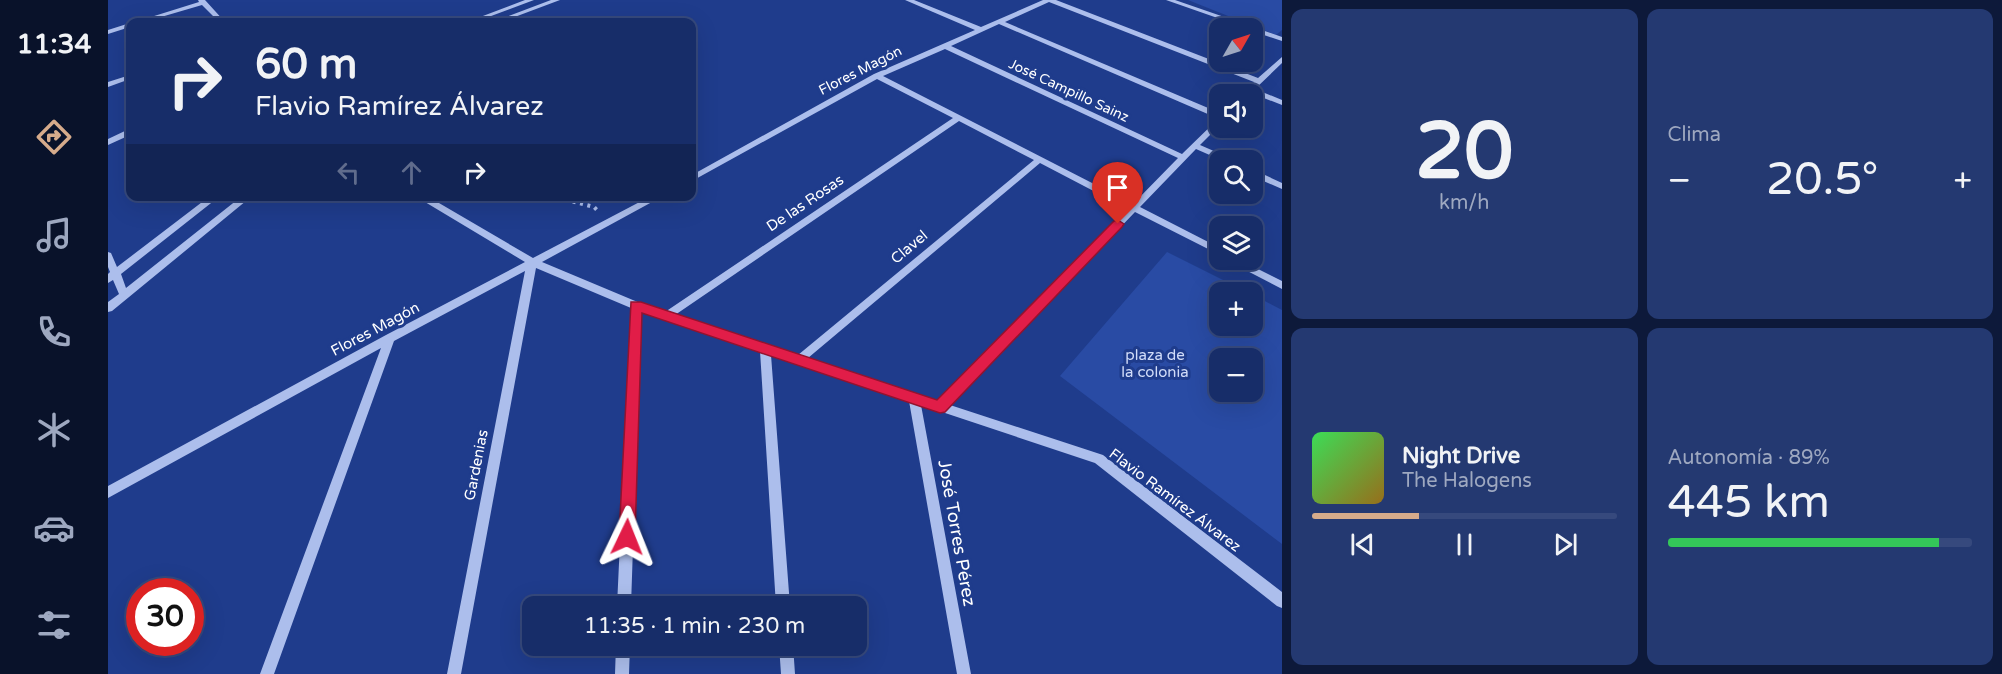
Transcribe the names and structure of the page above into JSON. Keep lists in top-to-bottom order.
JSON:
{
  "streets": {
    "street": [
      "Flores Magón",
      "José Campillo Sainz",
      "De las Rosas",
      "Clavel",
      "Gardenias",
      "Flavio Ramírez Álvarez",
      "José Torres Pérez"
    ]
  },
  "crossings": [
    ["Flores Magón", "José Campillo Sainz"],
    ["Flores Magón", "Gardenias"],
    ["Flores Magón", "Flavio Ramírez Álvarez"],
    ["De las Rosas", "Flavio Ramírez Álvarez"],
    ["Clavel", "Flavio Ramírez Álvarez"],
    ["Gardenias", "Flavio Ramírez Álvarez"],
    ["Flavio Ramírez Álvarez", "José Torres Pérez"]
  ],
  "parks": ["plaza de la colonia"],
  "north": "top right",
  "page": {
    "tabs": "11:34",
    "tile": [
      ["20", "km/h"],
      "Clima",
      ["Autonomía · 89%", "445 km"]
    ],
    "map_buttons": ["+", "−"],
    "turn": ["60 m", "Flavio Ramírez Álvarez"],
    "heat": ["−", "20.5°", "+"],
    "song": ["Night Drive", "The Halogens"],
    "limit": "30",
    "trip": "11:35 · 1 min · 230 m"
  }
}
